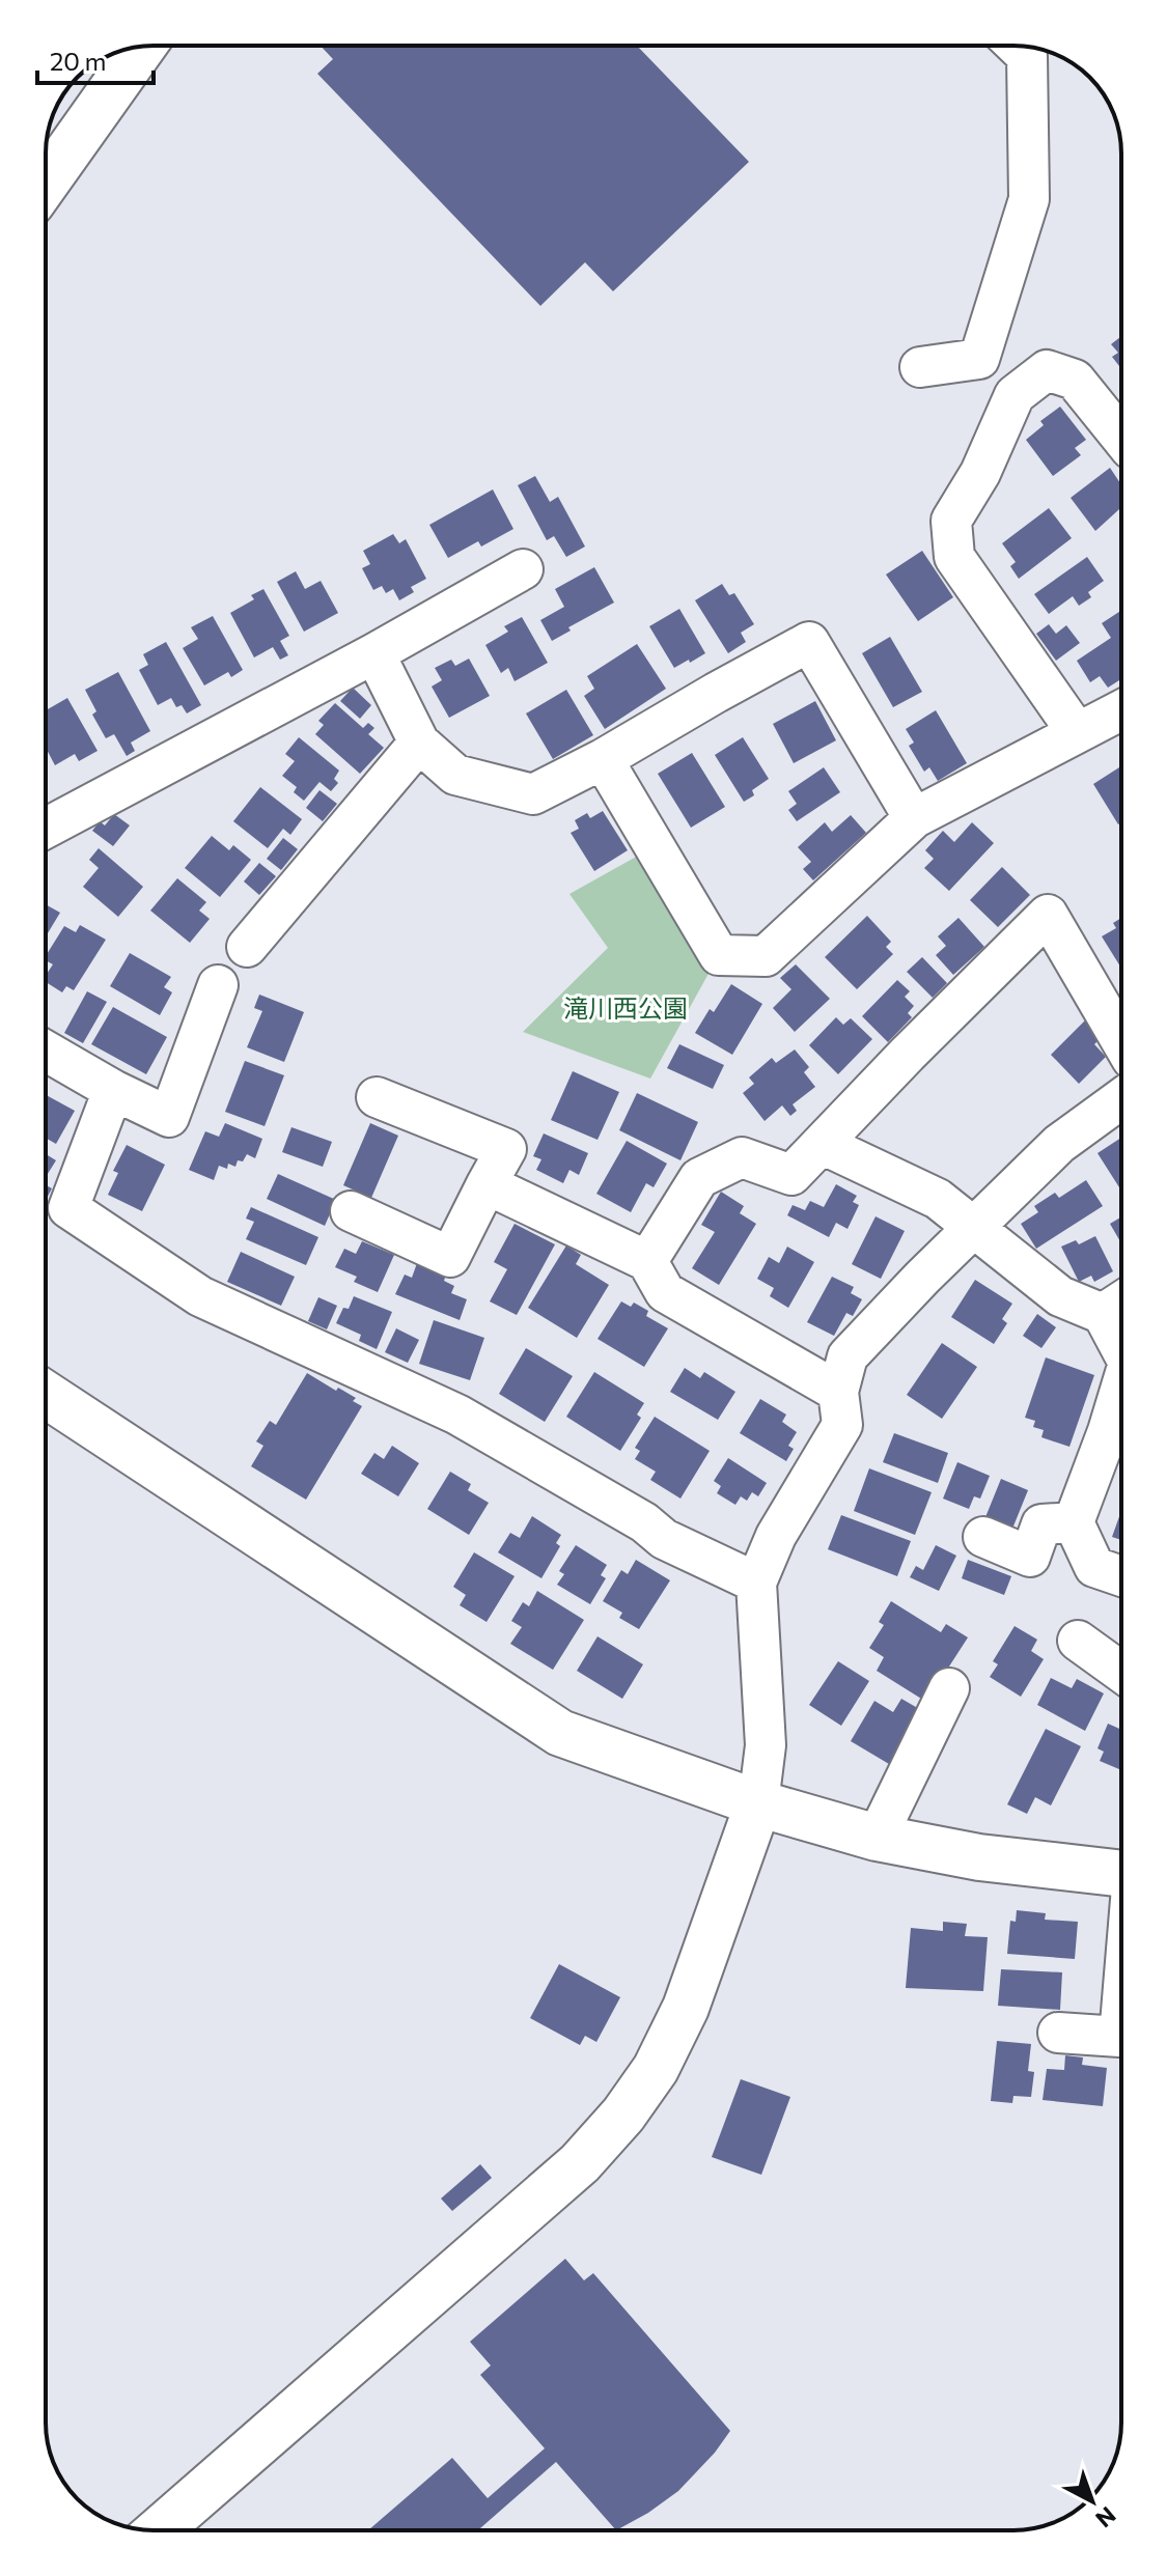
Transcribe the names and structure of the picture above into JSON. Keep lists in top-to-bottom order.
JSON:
{
  "parks": ["滝川西公園"],
  "scale_bar": "20 m",
  "north": "bottom right"
}
